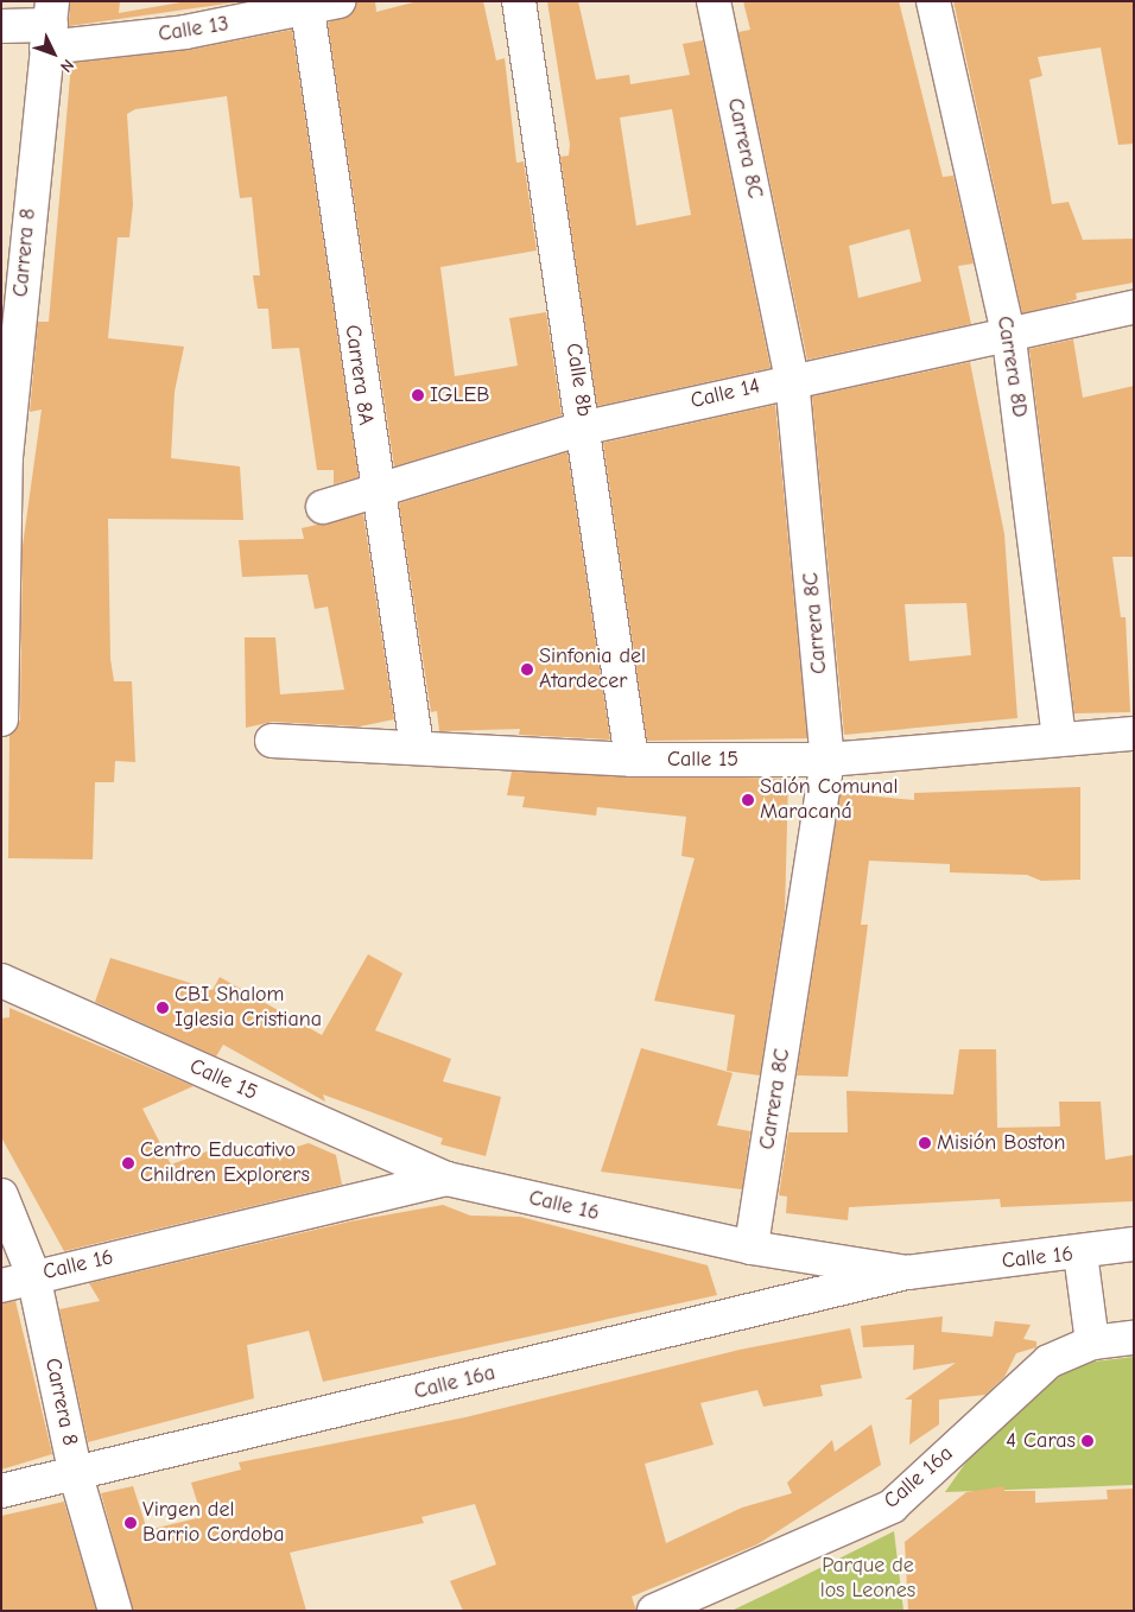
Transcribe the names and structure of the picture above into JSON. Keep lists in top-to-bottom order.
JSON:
{
  "streets": {
    "street": [
      "Calle 13",
      "Carrera 8C",
      "Carrera 8",
      "Carrera 8D",
      "Carrera 8A",
      "Calle 8b",
      "Calle 14",
      "Calle 15",
      "Calle 16",
      "Calle 16a"
    ]
  },
  "crossings": [
    ["Calle 13", "Carrera 8"],
    ["Calle 13", "Carrera 8A"],
    ["Carrera 8C", "Calle 14"],
    ["Carrera 8C", "Calle 15"],
    ["Carrera 8C", "Calle 16"],
    ["Carrera 8", "Calle 16"],
    ["Carrera 8", "Calle 16a"],
    ["Carrera 8D", "Calle 14"],
    ["Carrera 8D", "Calle 15"],
    ["Carrera 8A", "Calle 14"],
    ["Carrera 8A", "Calle 15"],
    ["Calle 8b", "Calle 14"],
    ["Calle 8b", "Calle 15"],
    ["Calle 15", "Calle 16"],
    ["Calle 16", "Calle 16a"]
  ],
  "parks": ["Parque de los Leones"],
  "places": [
    "IGLEB",
    "Sinfonia del Atardecer",
    "Salón Comunal Maracaná",
    "CBI Shalom Iglesia Cristiana",
    "Misión Boston",
    "Centro Educativo Children Explorers",
    "4 Caras",
    "Virgen del Barrio Cordoba"
  ],
  "north": "bottom right"
}
